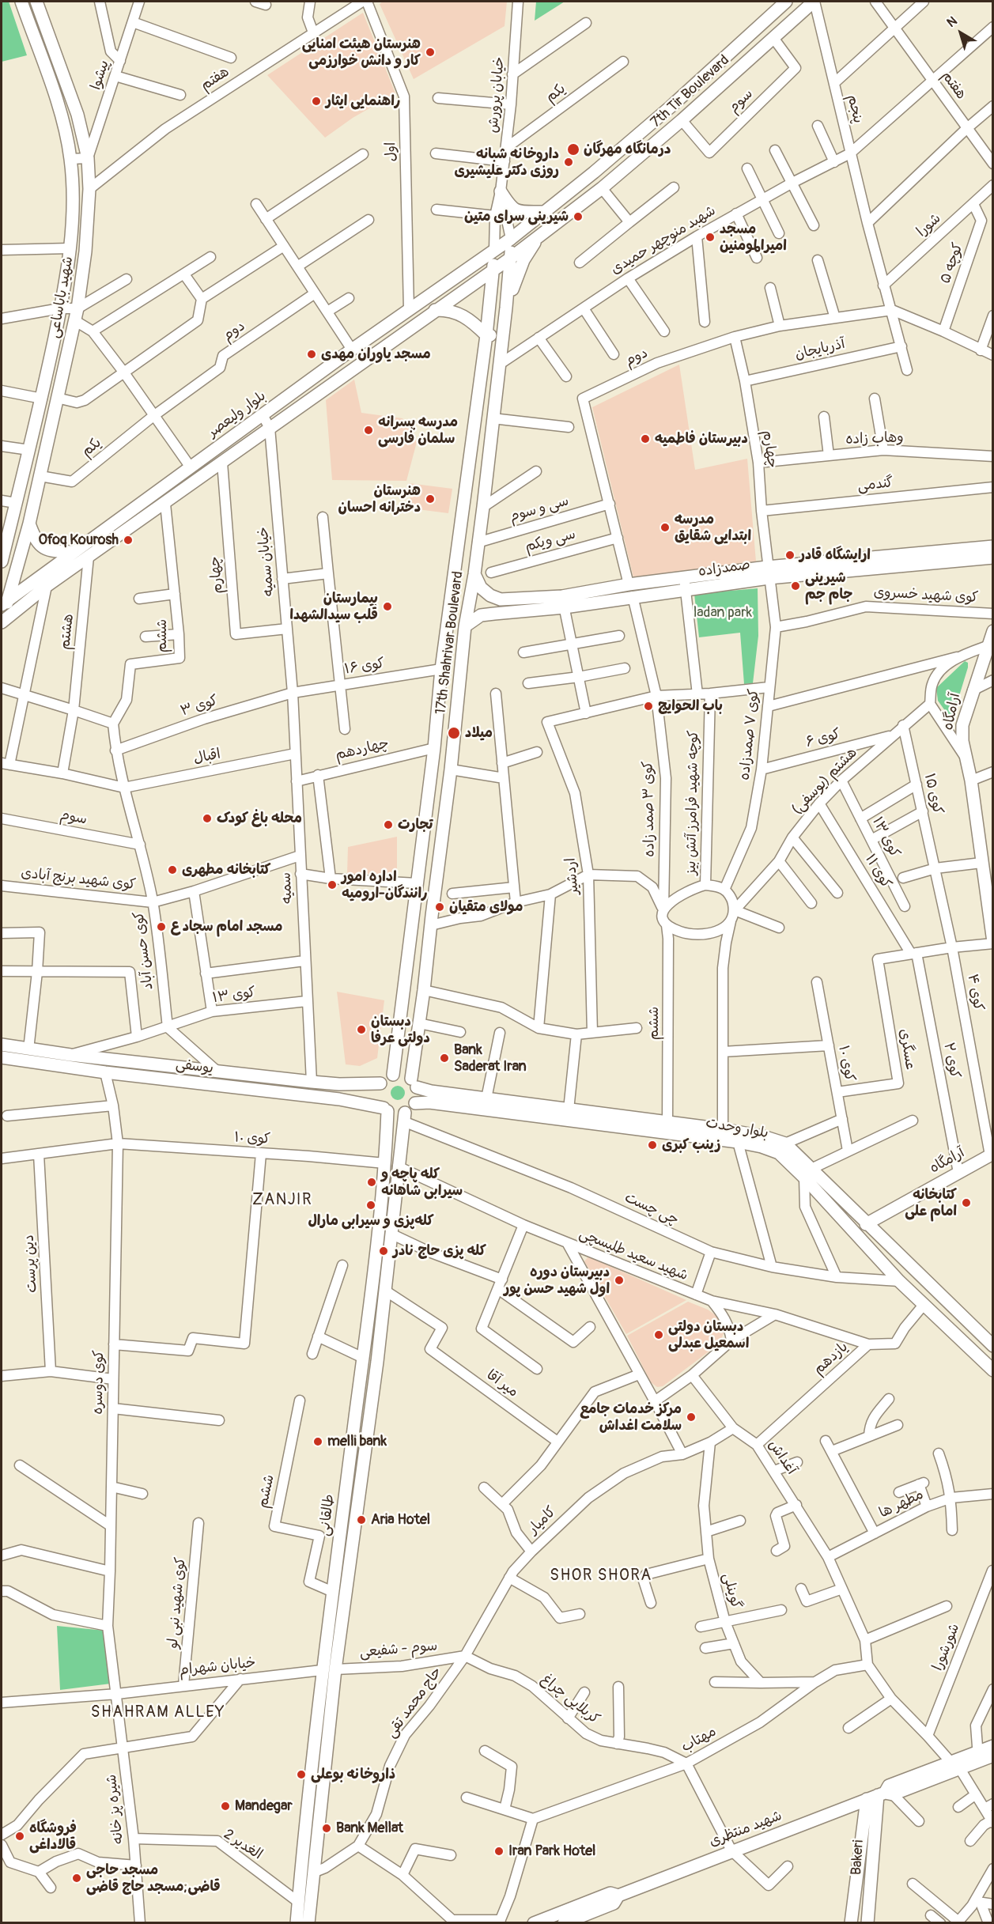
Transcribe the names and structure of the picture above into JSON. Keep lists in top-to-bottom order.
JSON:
{
  "streets": {
    "main road": [
      "7th Tir Boulevard",
      "شهید باباساعی",
      "بلوار ولیعصر",
      "صمدزاده",
      "17th Shahrivar Boulevard",
      "آرامگاه",
      "یوسفی",
      "بلوار وحدت",
      "طالقانی",
      "شهید منتظری",
      "Bakeri"
    ],
    "street": [
      "پیشوا",
      "هفتم",
      "یکم",
      "خیابان پرورش",
      "سوم",
      "پنجم",
      "اول",
      "شورا",
      "شهبد منوچهر حمیدی",
      "کوچه ۵",
      "دوم",
      "آذربایجان",
      "وهاب زاده",
      "چهارم",
      "گندمی",
      "سی و سوم",
      "سی ویکم",
      "خیابان سمیه",
      "کوی شهید خسروی",
      "هشتم",
      "ششم",
      "کوی ۱۶",
      "کوی ۳",
      "کوی ۷ صمدزاده",
      "کوی ۶",
      "چهاردهم",
      "اقبال",
      "هشتم (یوسفی)",
      "کوی ۱۵",
      "کوچه شهید فرامرز آتش بیز",
      "کوی ۳ صمد زاده",
      "کوی ۱۳",
      "کوی ۱۱",
      "اردشیر",
      "کوی شهید برنج آبادی",
      "سمیه",
      "کوی حسن آباد",
      "کوی ۴",
      "عسگری",
      "کوی ۲",
      "کوی ۱۰",
      "چی چست",
      "شهید سعید طلیسچی",
      "دین پرست",
      "یازدهم",
      "کوی دوسره",
      "میر آقا",
      "آغداش",
      "مطهر ها",
      "کامیار",
      "گوینلی",
      "کوی شهید نبی لو",
      "شورشورا",
      "سوم - شفیعی",
      "خیابان شهرام",
      "کربلایی چراغ",
      "حاج محمد تقی",
      "مهتاب",
      "شیره پز خانه",
      "2 الغدیر"
    ]
  },
  "crossings": [
    ["پیشوا", "شهید باباساعی"],
    ["هفتم", "شهبد منوچهر حمیدی"],
    ["هفتم", "شهید باباساعی"],
    ["7th Tir Boulevard", "خیابان پرورش"],
    ["7th Tir Boulevard", "سوم"],
    ["7th Tir Boulevard", "پنجم"],
    ["7th Tir Boulevard", "بلوار ولیعصر"],
    ["7th Tir Boulevard", "17th Shahrivar Boulevard"],
    ["یکم", "خیابان پرورش"],
    ["یکم", "شهید باباساعی"],
    ["یکم", "دوم"],
    ["خیابان پرورش", "بلوار ولیعصر"],
    ["خیابان پرورش", "17th Shahrivar Boulevard"],
    ["سوم", "کوی حسن آباد"],
    ["پنجم", "شورا"],
    ["پنجم", "شهبد منوچهر حمیدی"],
    ["پنجم", "دوم"],
    ["پنجم", "آذربایجان"],
    ["اول", "بلوار ولیعصر"],
    ["شورا", "کوچه ۵"],
    ["شهبد منوچهر حمیدی", "17th Shahrivar Boulevard"],
    ["شهید باباساعی", "بلوار ولیعصر"],
    ["دوم", "چهارم"],
    ["دوم", "سی و سوم"],
    ["دوم", "سی ویکم"],
    ["دوم", "صمدزاده"],
    ["آذربایجان", "چهارم"],
    ["بلوار ولیعصر", "17th Shahrivar Boulevard"],
    ["وهاب زاده", "چهارم"],
    ["چهارم", "گندمی"],
    ["چهارم", "خیابان سمیه"],
    ["چهارم", "صمدزاده"],
    ["چهارم", "کوی ۷ صمدزاده"],
    ["سی و سوم", "17th Shahrivar Boulevard"],
    ["خیابان سمیه", "کوی ۱۶"],
    ["خیابان سمیه", "کوی ۳"],
    ["خیابان سمیه", "سمیه"],
    ["صمدزاده", "17th Shahrivar Boulevard"],
    ["صمدزاده", "کوی ۷ صمدزاده"],
    ["صمدزاده", "کوی ۳ صمد زاده"],
    ["کوی شهید خسروی", "کوی ۷ صمدزاده"],
    ["ششم", "کوی ۷ صمدزاده"],
    ["ششم", "هشتم (یوسفی)"],
    ["ششم", "کوچه شهید فرامرز آتش بیز"],
    ["ششم", "کوی ۳ صمد زاده"],
    ["ششم", "کوی حسن آباد"],
    ["ششم", "بلوار وحدت"],
    ["ششم", "طالقانی"],
    ["17th Shahrivar Boulevard", "کوی ۱۶"],
    ["17th Shahrivar Boulevard", "چهاردهم"],
    ["17th Shahrivar Boulevard", "یوسفی"],
    ["17th Shahrivar Boulevard", "بلوار وحدت"],
    ["17th Shahrivar Boulevard", "چی چست"],
    ["17th Shahrivar Boulevard", "طالقانی"],
    ["کوی ۱۶", "کوی ۳"],
    ["کوی ۱۶", "سمیه"],
    ["کوی ۳", "سمیه"],
    ["کوی ۳", "کوی حسن آباد"],
    ["آرامگاه", "کوی ۴"],
    ["آرامگاه", "کوی ۲"],
    ["آرامگاه", "بلوار وحدت"],
    ["کوی ۷ صمدزاده", "کوی ۶"],
    ["کوی ۷ صمدزاده", "هشتم (یوسفی)"],
    ["کوی ۷ صمدزاده", "کوچه شهید فرامرز آتش بیز"],
    ["کوی ۷ صمدزاده", "کوی ۳ صمد زاده"],
    ["کوی ۶", "هشتم (یوسفی)"],
    ["چهاردهم", "سمیه"],
    ["اقبال", "سمیه"],
    ["اقبال", "کوی حسن آباد"],
    ["هشتم (یوسفی)", "کوی ۱۵"],
    ["هشتم (یوسفی)", "کوچه شهید فرامرز آتش بیز"],
    ["هشتم (یوسفی)", "کوی ۳ صمد زاده"],
    ["هشتم (یوسفی)", "کوی ۱۳"],
    ["هشتم (یوسفی)", "کوی ۱۱"],
    ["کوی ۱۵", "کوی ۴"],
    ["کوچه شهید فرامرز آتش بیز", "کوی ۳ صمد زاده"],
    ["کوی ۱۳", "سمیه"],
    ["کوی ۱۳", "کوی حسن آباد"],
    ["کوی ۱۳", "یوسفی"],
    ["کوی ۱۱", "عسگری"],
    ["کوی ۱۱", "کوی ۲"],
    ["کوی شهید برنج آبادی", "کوی حسن آباد"],
    ["سمیه", "یوسفی"],
    ["عسگری", "کوی ۲"],
    ["عسگری", "کوی ۱۰"],
    ["کوی ۱۰", "دین پرست"],
    ["کوی ۱۰", "کوی دوسره"],
    ["کوی ۱۰", "طالقانی"],
    ["یوسفی", "بلوار وحدت"],
    ["یوسفی", "چی چست"],
    ["یوسفی", "کوی دوسره"],
    ["یوسفی", "طالقانی"],
    ["بلوار وحدت", "چی چست"],
    ["بلوار وحدت", "یازدهم"],
    ["بلوار وحدت", "طالقانی"],
    ["چی چست", "طالقانی"],
    ["شهید سعید طلیسچی", "یازدهم"],
    ["شهید سعید طلیسچی", "طالقانی"],
    ["یازدهم", "آغداش"],
    ["کوی دوسره", "خیابان شهرام"],
    ["کوی دوسره", "شیره پز خانه"],
    ["میر آقا", "طالقانی"],
    ["آغداش", "مطهر ها"],
    ["آغداش", "کامیار"],
    ["آغداش", "مهتاب"],
    ["طالقانی", "سوم - شفیعی"],
    ["طالقانی", "خیابان شهرام"],
    ["طالقانی", "2 الغدیر"],
    ["کامیار", "گوینلی"],
    ["کامیار", "سوم - شفیعی"],
    ["کامیار", "کربلایی چراغ"],
    ["کامیار", "حاج محمد تقی"],
    ["کوی شهید نبی لو", "خیابان شهرام"],
    ["سوم - شفیعی", "کربلایی چراغ"],
    ["سوم - شفیعی", "حاج محمد تقی"],
    ["خیابان شهرام", "شیره پز خانه"],
    ["کربلایی چراغ", "حاج محمد تقی"],
    ["کربلایی چراغ", "مهتاب"],
    ["شیره پز خانه", "2 الغدیر"],
    ["شهید منتظری", "Bakeri"]
  ],
  "districts": ["ZANJIR", "SHOR SHORA", "SHAHRAM ALLEY"],
  "parks": ["ladan park"],
  "places": [
    "هنرستان هیئت امنایی کار و دانش خوارزمی",
    "راهنمایی ایثار",
    "درمانگاه مهرگان",
    "داروخانه شبانه روزی دکتر علیشیری",
    "شیرینی سرای متین",
    "مسجد امیرالمومنین",
    "مسجد یاوران مهدی",
    "مدرسه پسرانه سلمان فارسی",
    "دبیرستان فاطمیه",
    "هنرستان دخترانه احسان",
    "مدرسه ابتدایی شقایق",
    "Ofoq Kourosh",
    "ارایشگاه قادر",
    "شیرینی جام جم",
    "بیمارستان قلب سیدالشهدا",
    "باب الحوایج",
    "میلاد",
    "محله باغ کودک",
    "تجارت",
    "کتابخانه مطهری",
    "اداره امور رانندگان-ارومیه",
    "مولای متقیان",
    "مسجد امام سجاد ع",
    "دبستان دولتی عرفا",
    "Bank Saderat Iran",
    "زینب کبری",
    "کله پاچه و سیرابی شاهانه",
    "کتابخانه امام علی",
    "کله‌پزی و سیرابی مارال",
    "کله پزى حاج نادر",
    "دبیرستان دوره اول شهید حسن پور",
    "دبستان دولتی اسمعیل عبدلی",
    "مرکز خدمات جامع سلامت اغداش",
    "melli bank",
    "Aria Hotel",
    "ذاروخانه بوعلی",
    "Mandegar",
    "Bank Mellat",
    "فروشگاه قالاداغی",
    "Iran Park Hotel",
    "مسجد حاجی قاضی;مسجد حاج قاضی"
  ],
  "north": "top left"
}
